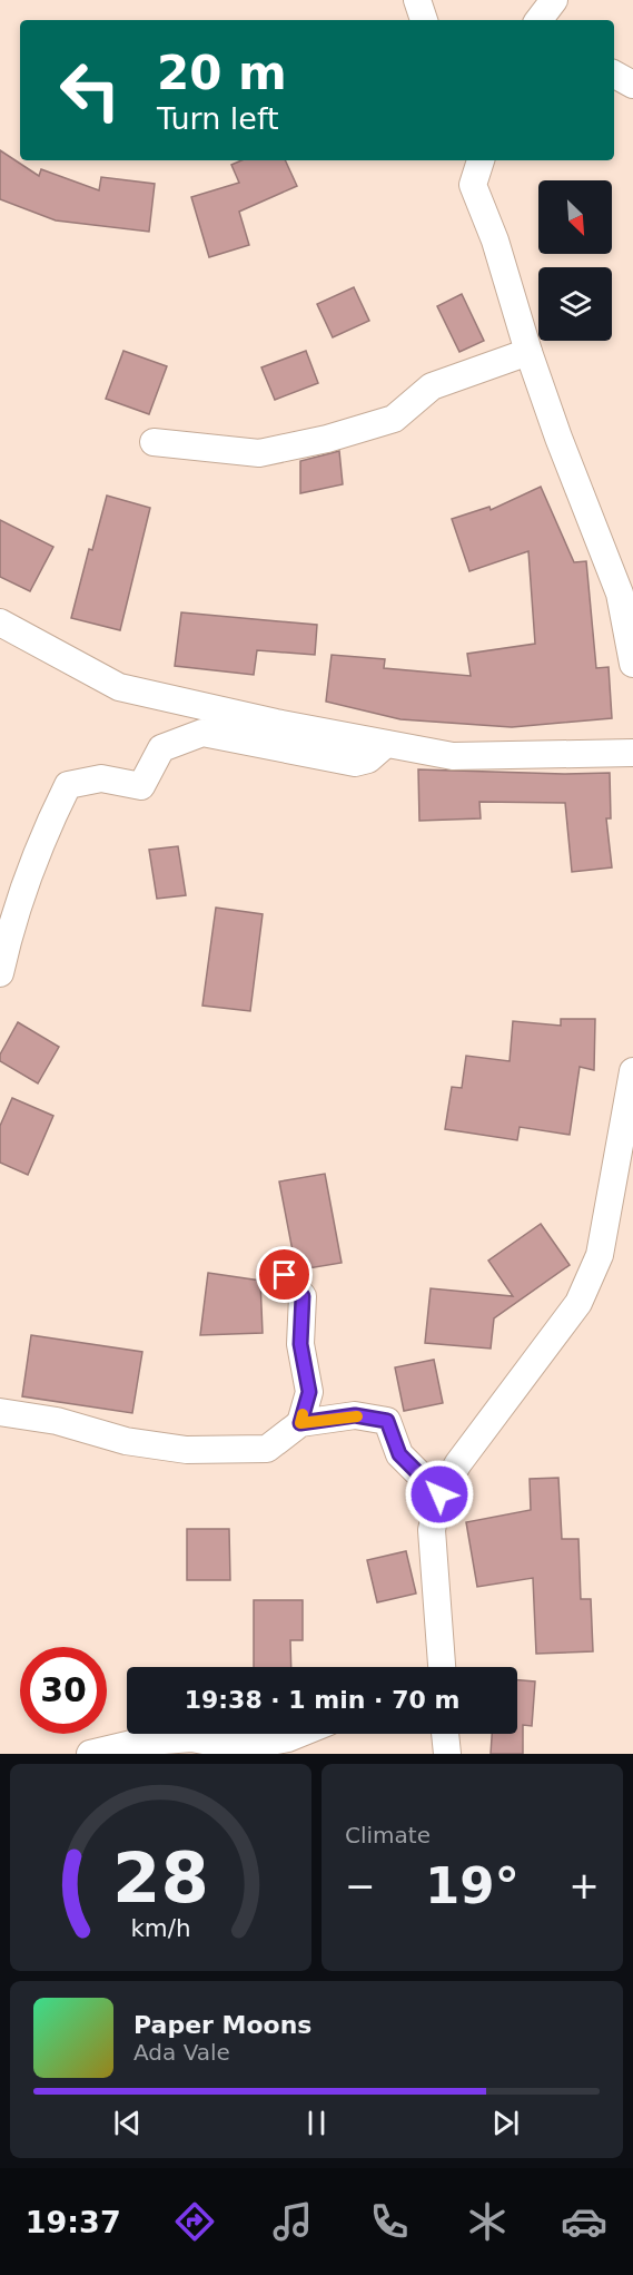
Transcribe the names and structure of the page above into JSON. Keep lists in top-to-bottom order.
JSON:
{
  "north": "bottom right",
  "page": {
    "turn": ["20 m", "Turn left"],
    "limit": "30",
    "trip": "19:38 · 1 min · 70 m",
    "tile": "Climate",
    "heat": ["−", "19°", "+"],
    "song": ["Paper Moons", "Ada Vale"],
    "tabs": "19:37",
    "gauge": ["28", "km/h"]
  }
}
